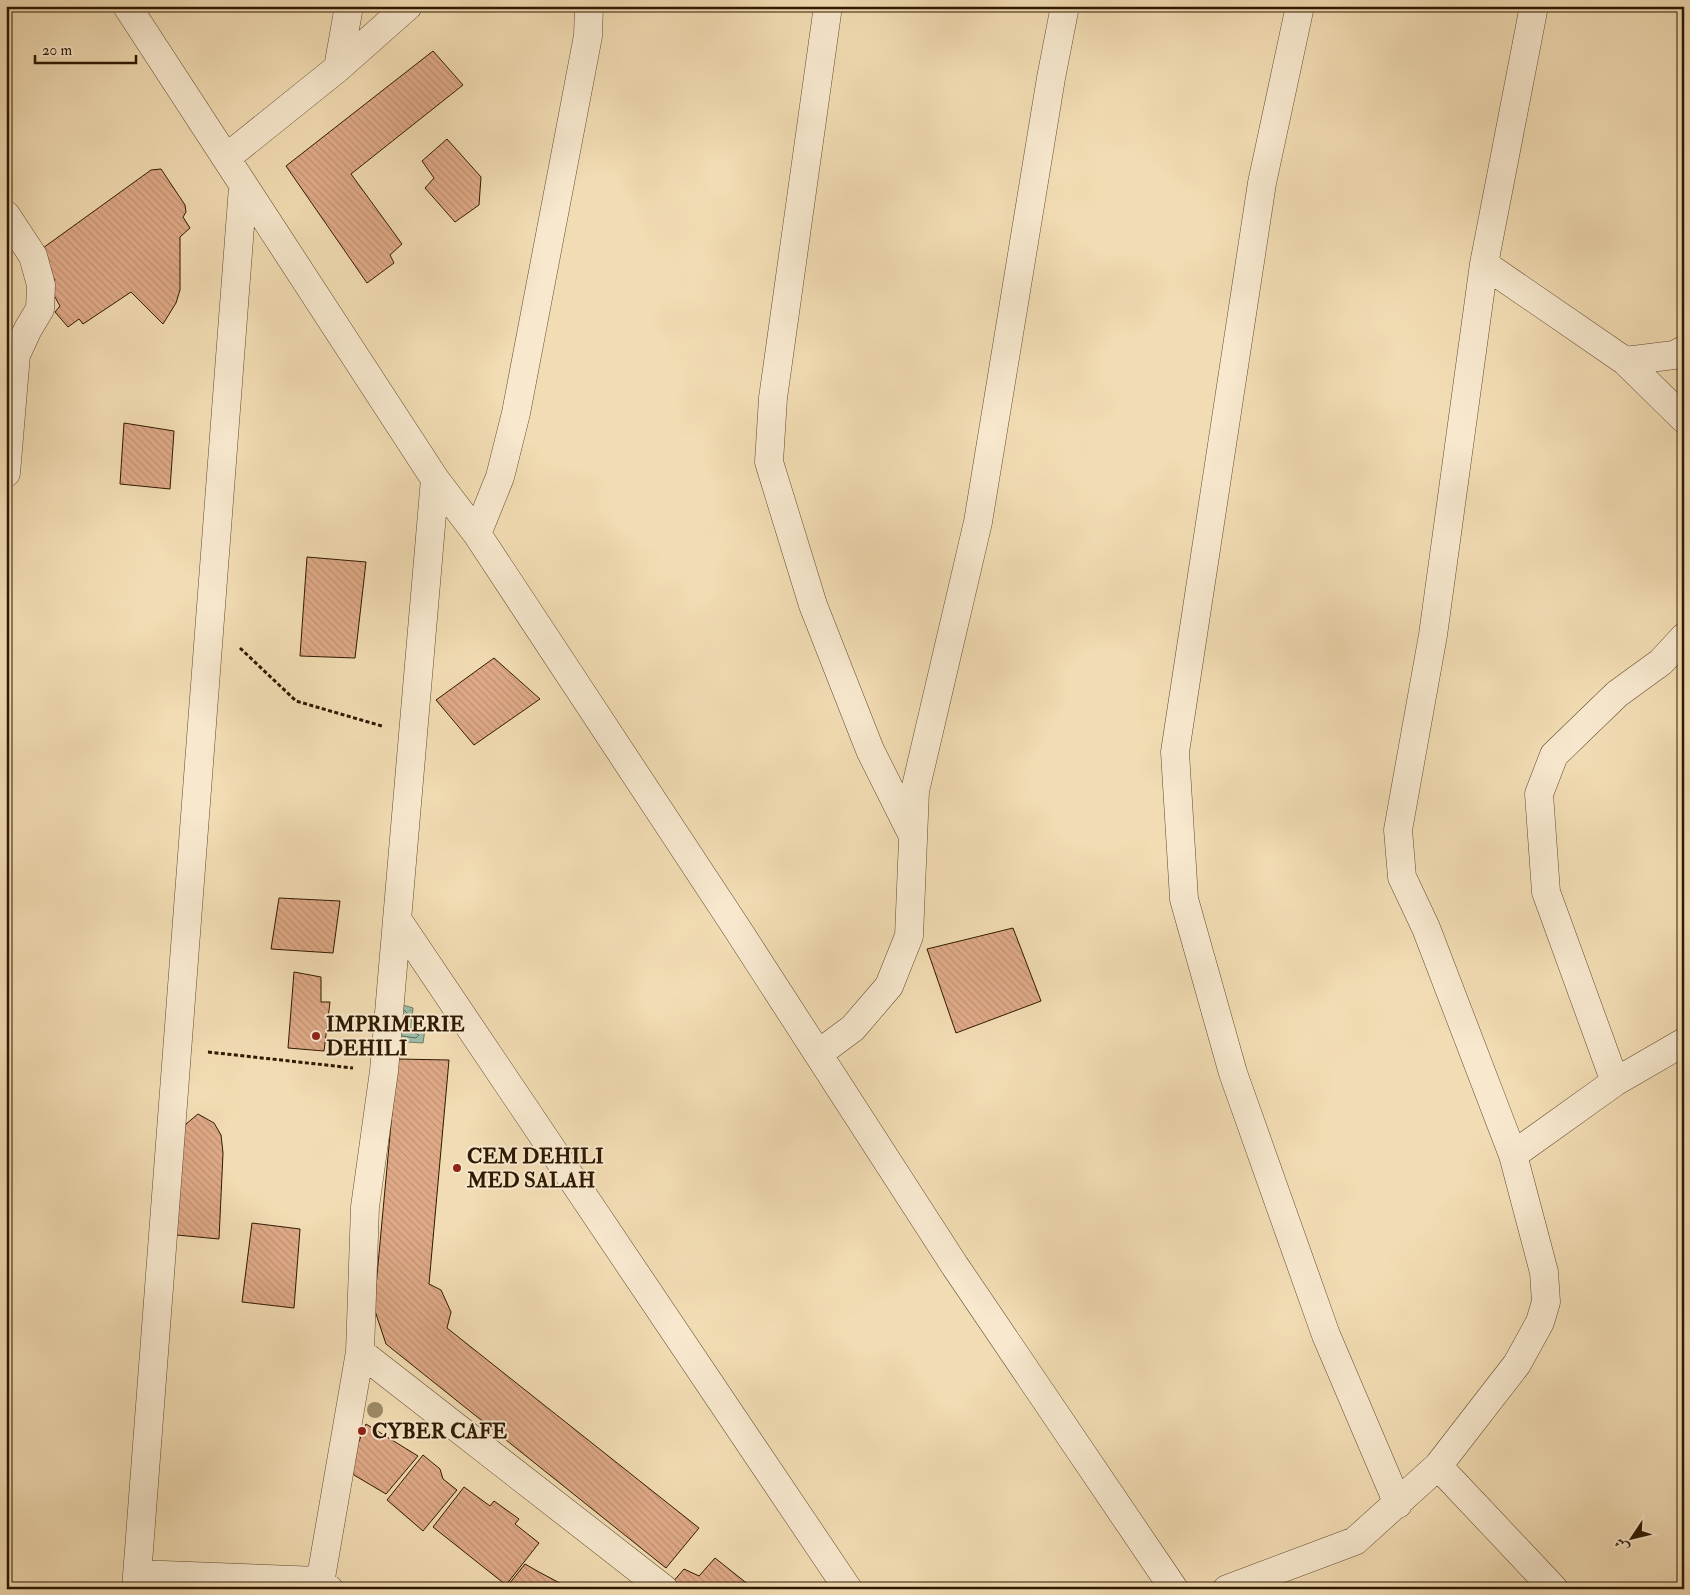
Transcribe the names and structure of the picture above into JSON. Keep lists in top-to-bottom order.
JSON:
{
  "places": ["IMPRIMERIE DEHILI", "CEM DEHILI MED SALAH", "CYBER CAFE"],
  "scale_bar": "20 m",
  "north": "bottom left"
}
